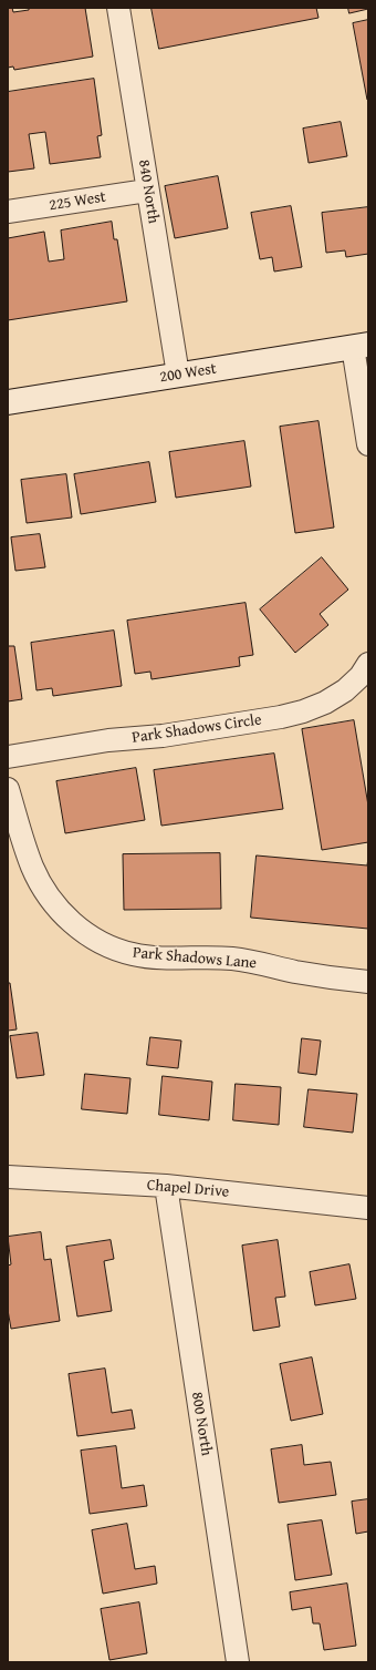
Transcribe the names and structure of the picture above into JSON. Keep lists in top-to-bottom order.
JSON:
{
  "streets": {
    "main road": ["200 West"],
    "street": [
      "840 North",
      "225 West",
      "Park Shadows Circle",
      "Park Shadows Lane",
      "Chapel Drive",
      "800 North"
    ]
  },
  "crossings": [
    ["840 North", "225 West"],
    ["840 North", "200 West"],
    ["Chapel Drive", "800 North"]
  ]
}
